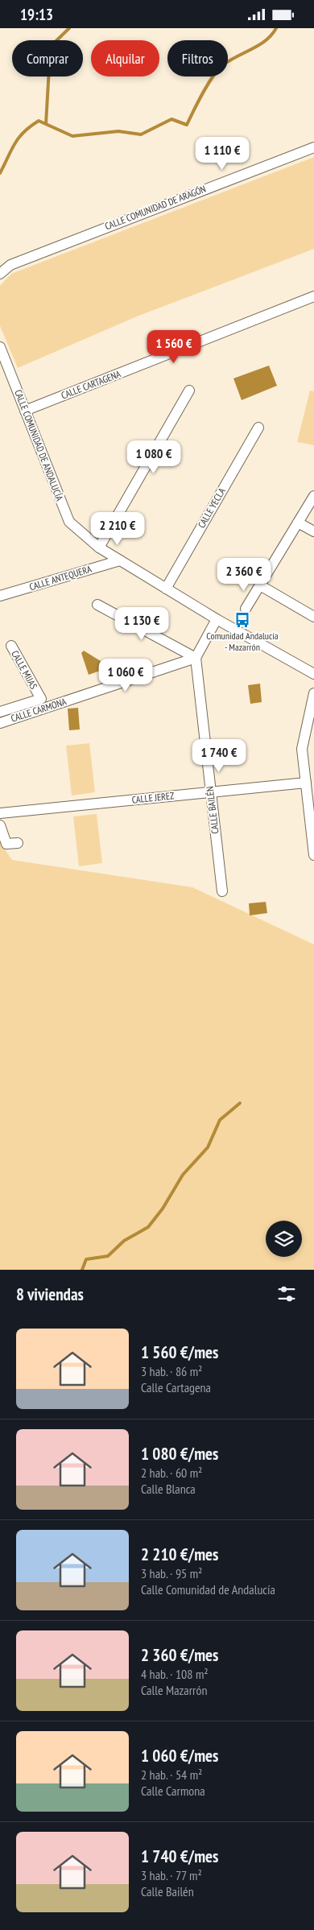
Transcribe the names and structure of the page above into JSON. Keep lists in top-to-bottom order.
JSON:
{
  "streets": {
    "street": [
      "CALLE COMUNIDAD DE ARAGÓN",
      "CALLE CARTAGENA",
      "CALLE COMUNIDAD DE ANDALUCÍA",
      "CALLE YECLA",
      "CALLE ANTEQUERA",
      "CALLE MIJAS",
      "CALLE CARMONA",
      "CALLE JEREZ",
      "CALLE BAILÉN"
    ]
  },
  "crossings": [
    ["CALLE CARTAGENA", "CALLE COMUNIDAD DE ANDALUCÍA"],
    ["CALLE COMUNIDAD DE ANDALUCÍA", "CALLE YECLA"],
    ["CALLE COMUNIDAD DE ANDALUCÍA", "CALLE ANTEQUERA"],
    ["CALLE CARMONA", "CALLE BAILÉN"],
    ["CALLE JEREZ", "CALLE BAILÉN"]
  ],
  "places": {
    "bus stop": ["Comunidad Andalucía - Mazarrón"]
  },
  "page": {
    "status": "19:13",
    "chip": ["Comprar", "Alquilar", "Filtros"],
    "price": [
      "1 110 €",
      "1 560 €",
      "1 080 €",
      "2 210 €",
      "2 360 €",
      "1 130 €",
      "1 060 €",
      "1 740 €"
    ],
    "heading": "8 viviendas",
    "list": [
      {
        "name": "1 560 €/mes",
        "note": "3 hab. · 86 m² · Calle Cartagena"
      },
      {
        "name": "1 080 €/mes",
        "note": "2 hab. · 60 m² · Calle Blanca"
      },
      {
        "name": "2 210 €/mes",
        "note": "3 hab. · 95 m² · Calle Comunidad de Andalucía"
      },
      {
        "name": "2 360 €/mes",
        "note": "4 hab. · 108 m² · Calle Mazarrón"
      },
      {
        "name": "1 060 €/mes",
        "note": "2 hab. · 54 m² · Calle Carmona"
      },
      {
        "name": "1 740 €/mes",
        "note": "3 hab. · 77 m² · Calle Bailén"
      }
    ]
  }
}
